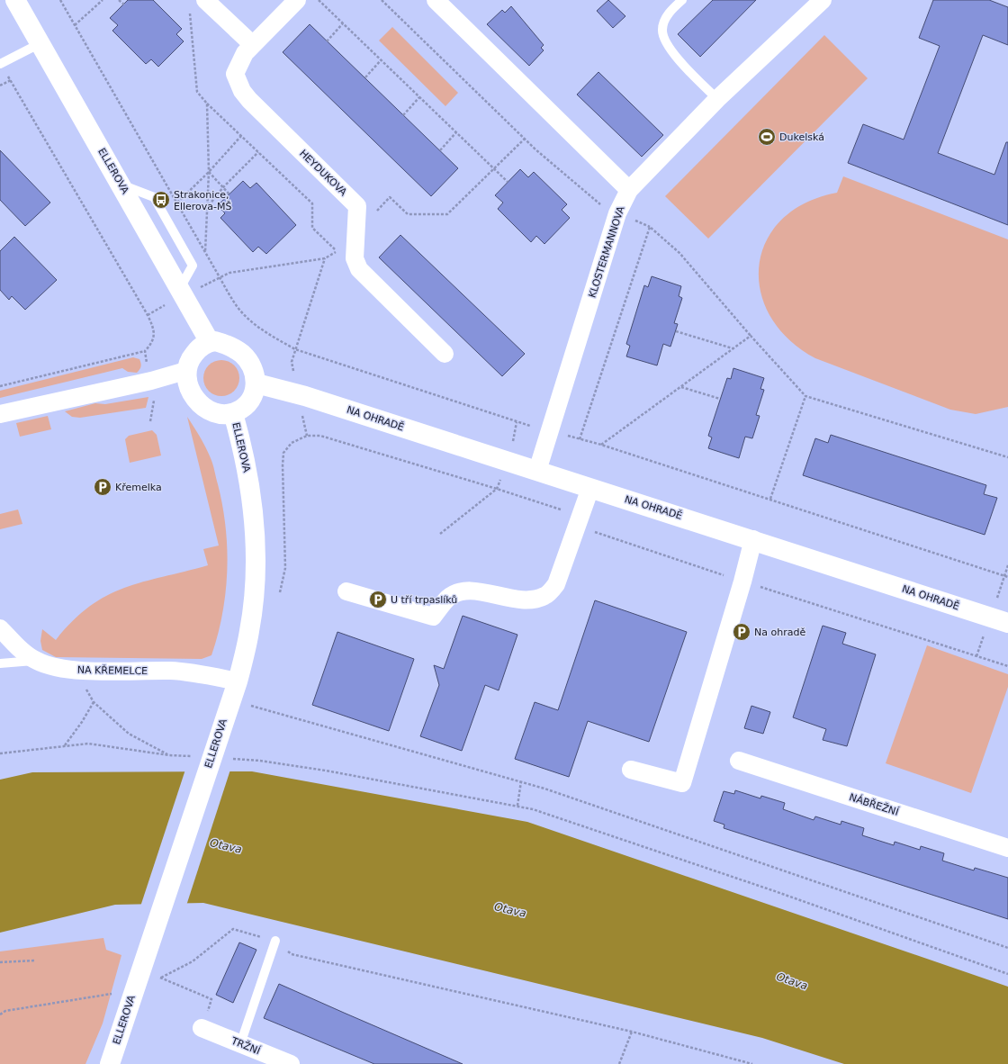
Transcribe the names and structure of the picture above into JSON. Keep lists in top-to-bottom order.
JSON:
{
  "streets": {
    "street": [
      "ELLEROVA",
      "HEYDUKOVA",
      "KLOSTERMANNOVA",
      "NA OHRADĚ",
      "NA KŘEMELCE",
      "NÁBŘEŽNÍ",
      "TRŽNÍ"
    ]
  },
  "crossings": [
    ["ELLEROVA", "NA OHRADĚ"],
    ["ELLEROVA", "NA KŘEMELCE"],
    ["KLOSTERMANNOVA", "NA OHRADĚ"]
  ],
  "water": ["Otava"],
  "places": {
    "sports": ["Dukelská"],
    "bus stop": ["Strakonice, Ellerova-MŠ"],
    "parking": ["Křemelka", "U tří trpaslíků", "Na ohradě"]
  }
}
